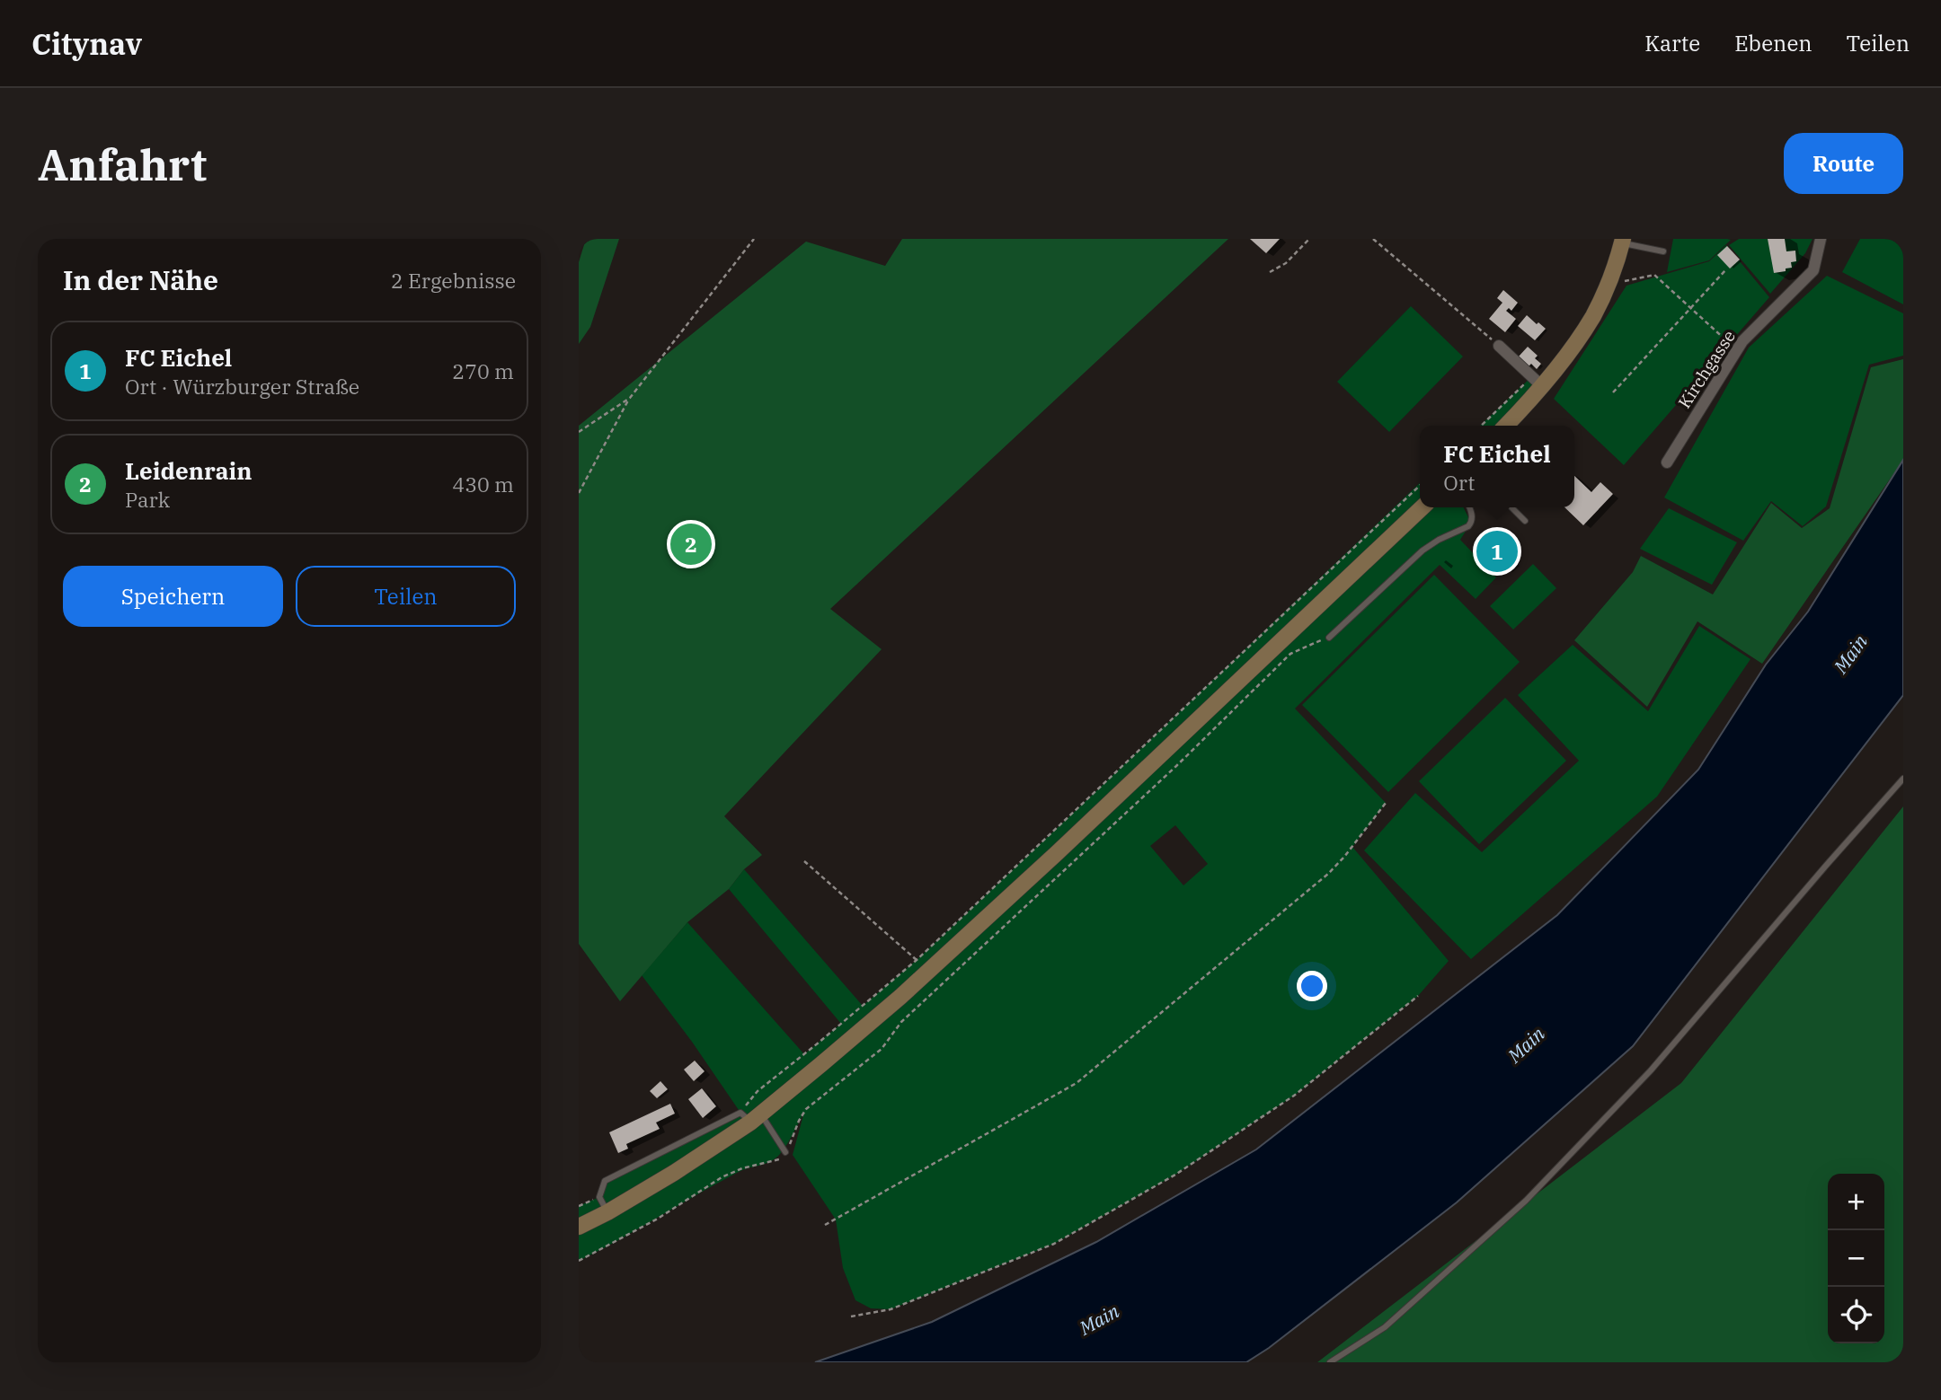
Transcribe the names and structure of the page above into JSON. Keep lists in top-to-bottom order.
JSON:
{
  "streets": {
    "street": ["Kirchgasse"]
  },
  "water": ["Main"],
  "page": {
    "header": "Citynav",
    "nav": ["Karte", "Ebenen", "Teilen"],
    "buttons": [
      "Route",
      ["Speichern", "Teilen"]
    ],
    "title": "Anfahrt",
    "heading": ["In der Nähe", "2 Ergebnisse"],
    "list": [
      {
        "mark": "1",
        "name": "FC Eichel",
        "note": "Ort · Würzburger Straße",
        "value": "270 m"
      },
      {
        "mark": "2",
        "name": "Leidenrain",
        "note": "Park",
        "value": "430 m"
      }
    ],
    "popup": ["FC Eichel", "Ort"],
    "pins": ["2", "1"],
    "map_buttons": ["+", "−"]
  }
}
